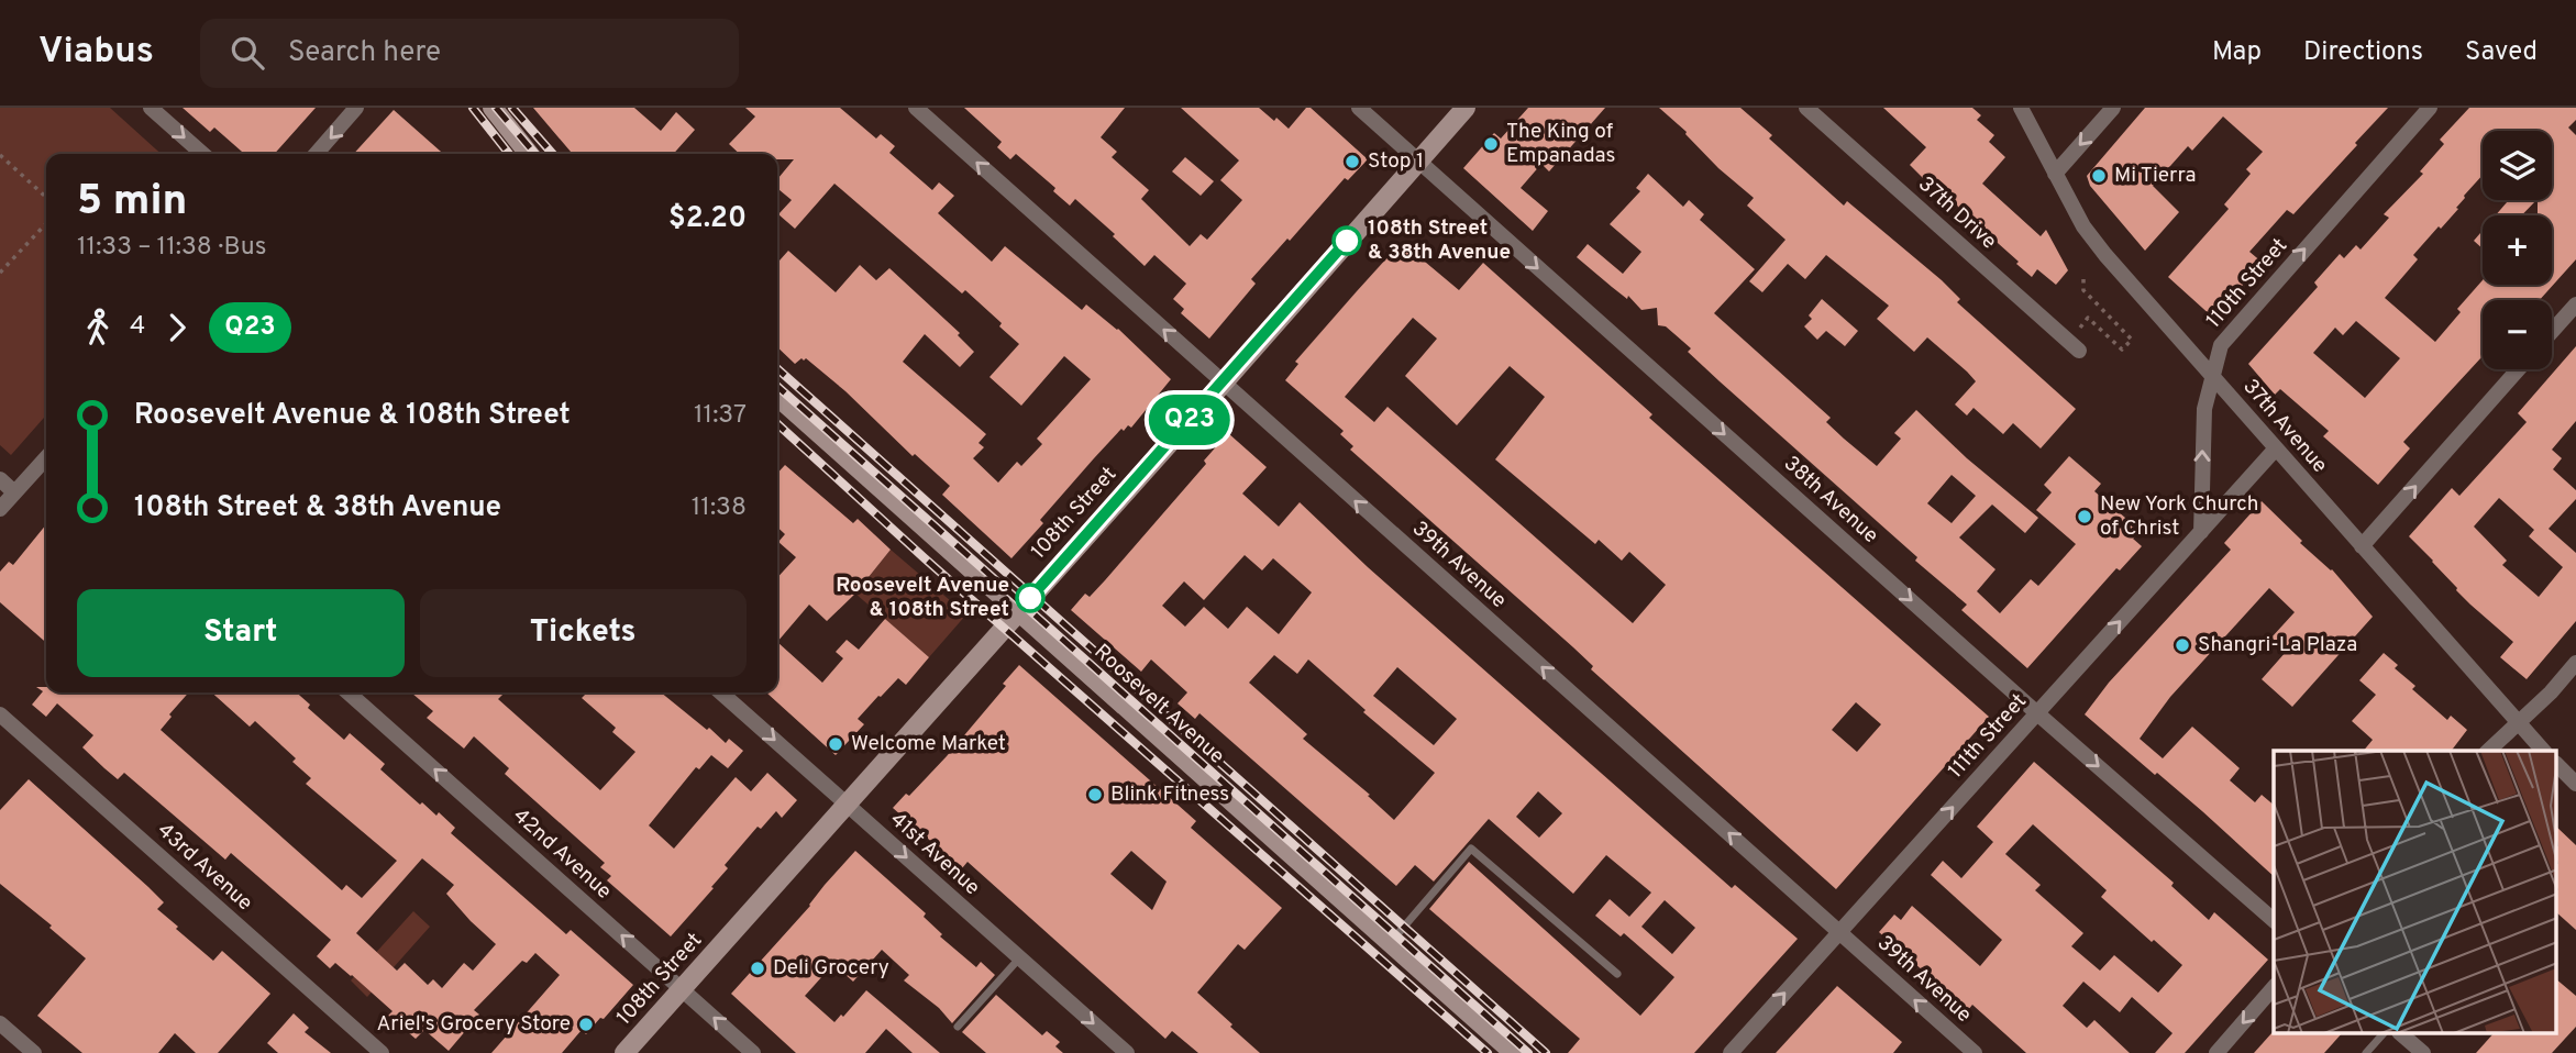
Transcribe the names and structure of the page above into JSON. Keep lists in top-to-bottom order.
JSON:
{
  "streets": {
    "main road": ["108th Street", "Roosevelt Avenue"],
    "street": [
      "37th Drive",
      "110th Street",
      "37th Avenue",
      "38th Avenue",
      "39th Avenue",
      "111th Street",
      "42nd Avenue",
      "41st Avenue",
      "43rd Avenue"
    ]
  },
  "crossings": [
    ["110th Street", "37th Avenue"],
    ["110th Street", "111th Street"],
    ["37th Avenue", "111th Street"],
    ["38th Avenue", "108th Street"],
    ["38th Avenue", "111th Street"],
    ["108th Street", "39th Avenue"],
    ["108th Street", "Roosevelt Avenue"],
    ["108th Street", "42nd Avenue"],
    ["108th Street", "41st Avenue"],
    ["39th Avenue", "111th Street"]
  ],
  "one_way": [
    "110th Street",
    "38th Avenue",
    "39th Avenue",
    "111th Street",
    "42nd Avenue",
    "41st Avenue"
  ],
  "places": [
    "The King of Empanadas",
    "Stop 1",
    "Mi Tierra",
    "108th Street & 38th Avenue",
    "New York Church of Christ",
    "Roosevelt Avenue & 108th Street",
    "Shangri-La Plaza",
    "Welcome Market",
    "Blink Fitness",
    "Deli Grocery",
    "Ariel's Grocery Store"
  ],
  "lines": ["bus line Q23"],
  "page": {
    "header": "Viabus",
    "search": "Search here",
    "nav": ["Map", "Directions", "Saved"],
    "on_map": "Q23",
    "map_buttons": ["+", "−"],
    "heading": ["5 min", "11:33 – 11:38 · Bus", "$2.20"],
    "legs": ["4", "Q23"],
    "list": [
      {
        "name": "Roosevelt Avenue & 108th Street",
        "value": "11:37"
      },
      {
        "name": "108th Street & 38th Avenue",
        "value": "11:38"
      }
    ],
    "buttons": ["Start", "Tickets"]
  }
}
